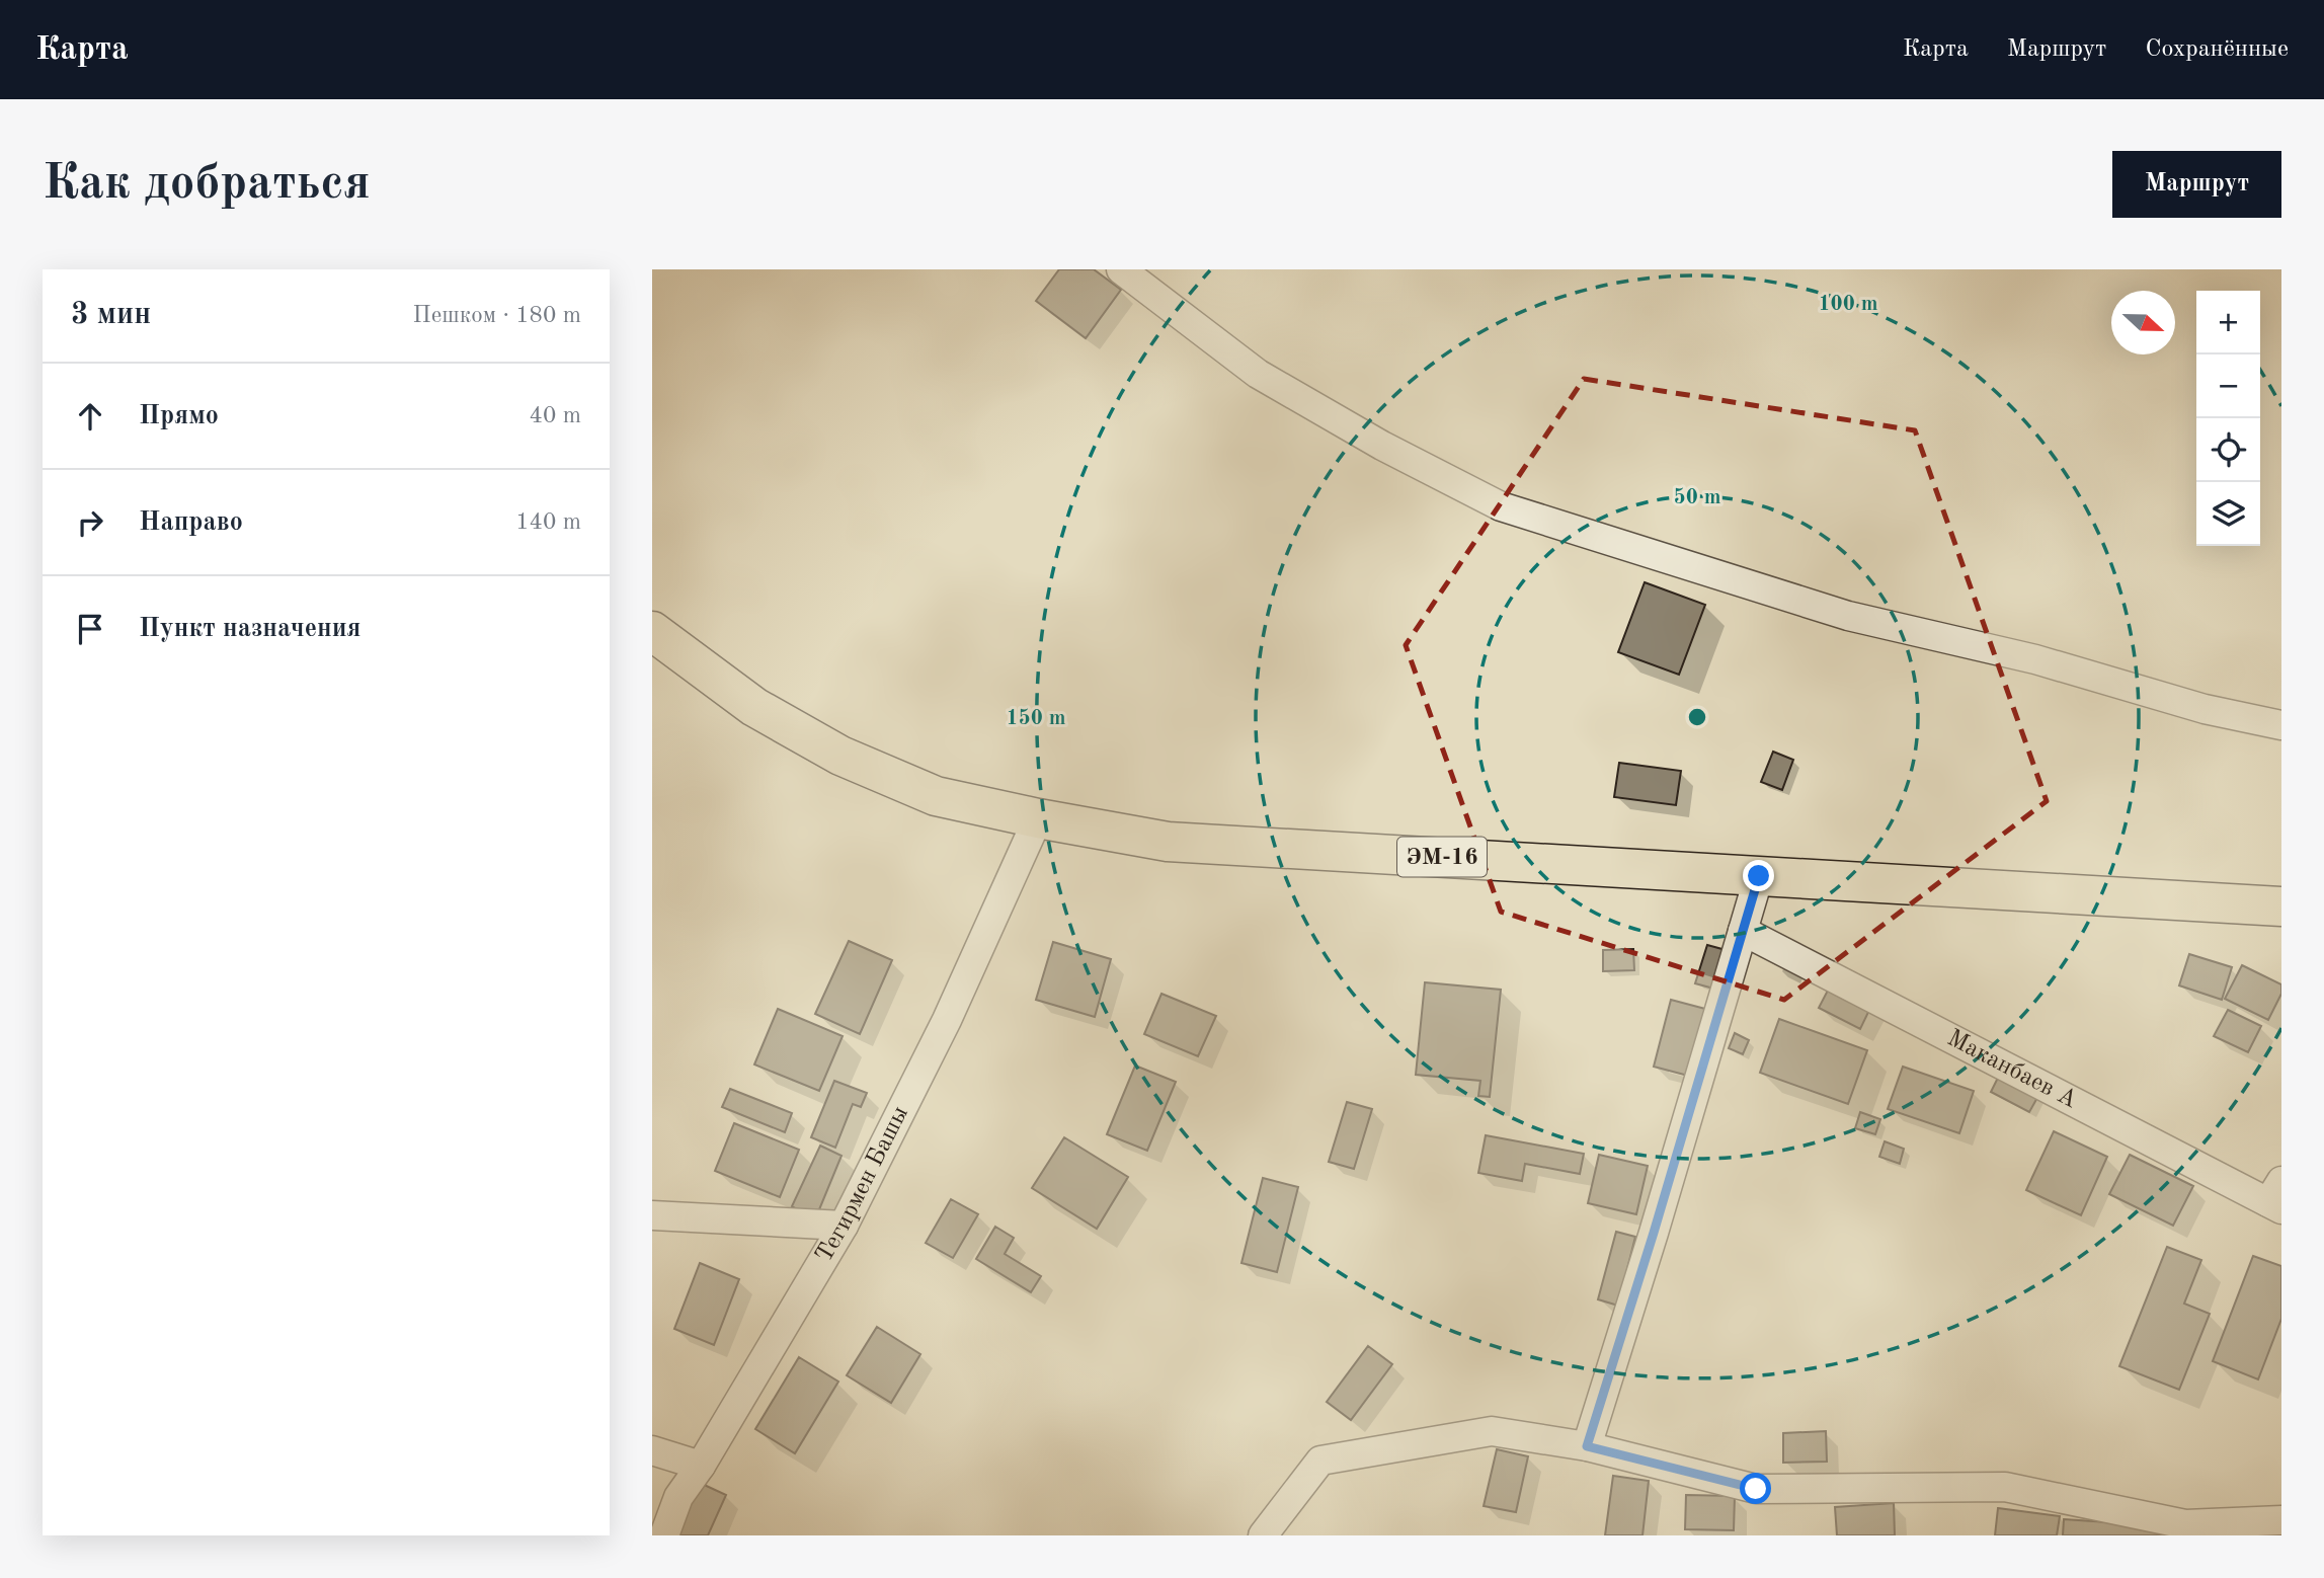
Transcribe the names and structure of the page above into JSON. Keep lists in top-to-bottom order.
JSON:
{
  "streets": {
    "highway": ["ЭМ-16"],
    "street": ["Маканбаев А", "Тегирмен Башы"]
  },
  "crossings": [
    ["ЭМ-16", "Тегирмен Башы"]
  ],
  "north": "right",
  "page": {
    "header": "Карта",
    "nav": ["Карта", "Маршрут", "Сохранённые"],
    "buttons": "Маршрут",
    "title": "Как добраться",
    "heading": ["3 мин", "Пешком · 180 m"],
    "map_buttons": ["+", "−"],
    "list": [
      ["Прямо", "40 m"],
      ["Направо", "140 m"],
      "Пункт назначения"
    ]
  },
  "rings": ["100 m", "50 m", "150 m"]
}
